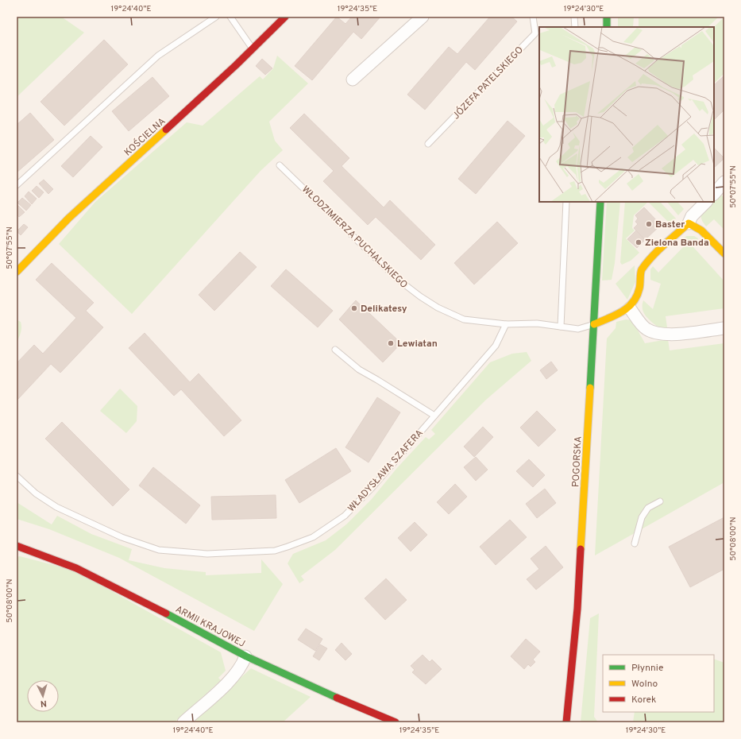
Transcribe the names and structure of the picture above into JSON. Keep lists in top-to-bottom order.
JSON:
{
  "streets": {
    "street": ["KOŚCIELNA", "POGORSKA", "ARMII KRAJOWEJ"],
    "lane": ["JÓZEFA PATELSKIEGO", "WŁODZIMIERZA PUCHALSKIEGO", "WŁADYSŁAWA SZAFERA"]
  },
  "crossings": [
    ["WŁODZIMIERZA PUCHALSKIEGO", "WŁADYSŁAWA SZAFERA"]
  ],
  "places": [
    "Baster",
    "Zielona Banda",
    "Delikatesy",
    "Lewiatan"
  ],
  "legend": ["Płynnie", "Wolno", "Korek"],
  "north": "bottom",
  "coordinates": [
    "19°24'40\"E",
    "19°24'35\"E",
    "19°24'30\"E",
    "50°07'55\"N",
    "50°08'00\"N"
  ]
}
